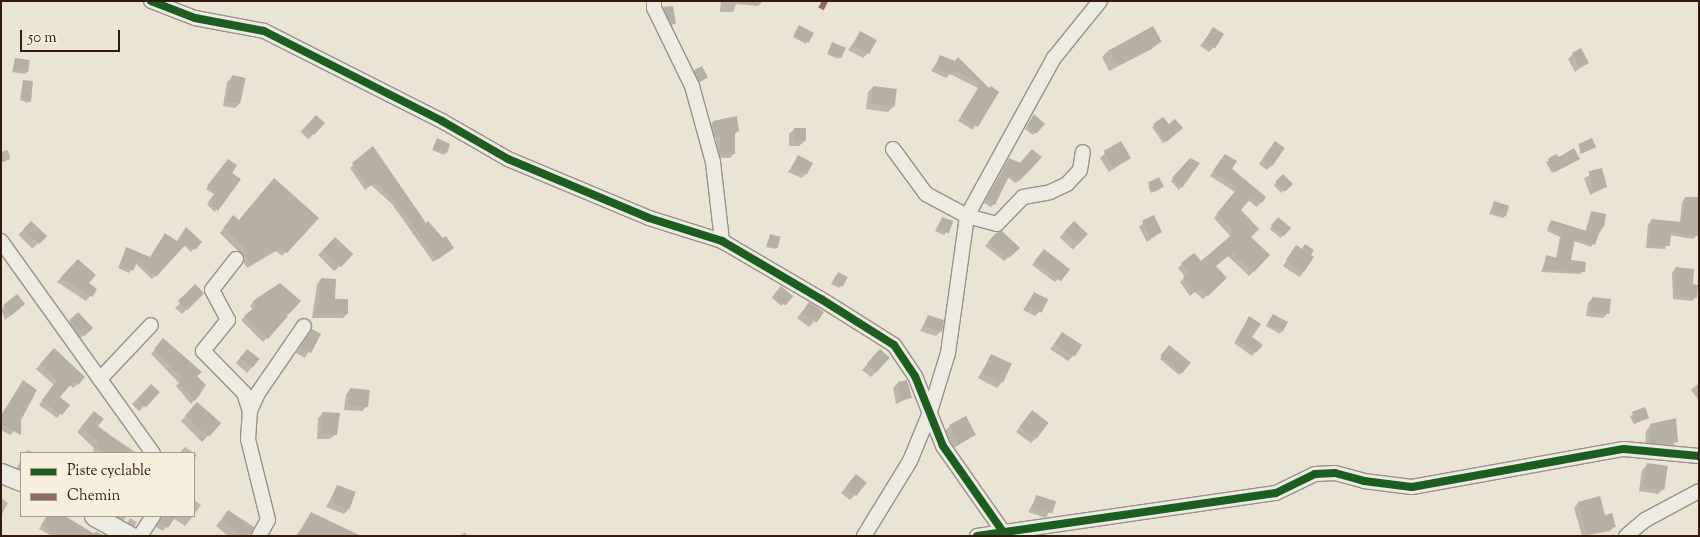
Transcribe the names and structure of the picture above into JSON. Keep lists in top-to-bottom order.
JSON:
{
  "legend": ["Piste cyclable", "Chemin"],
  "scale_bar": "50 m"
}
